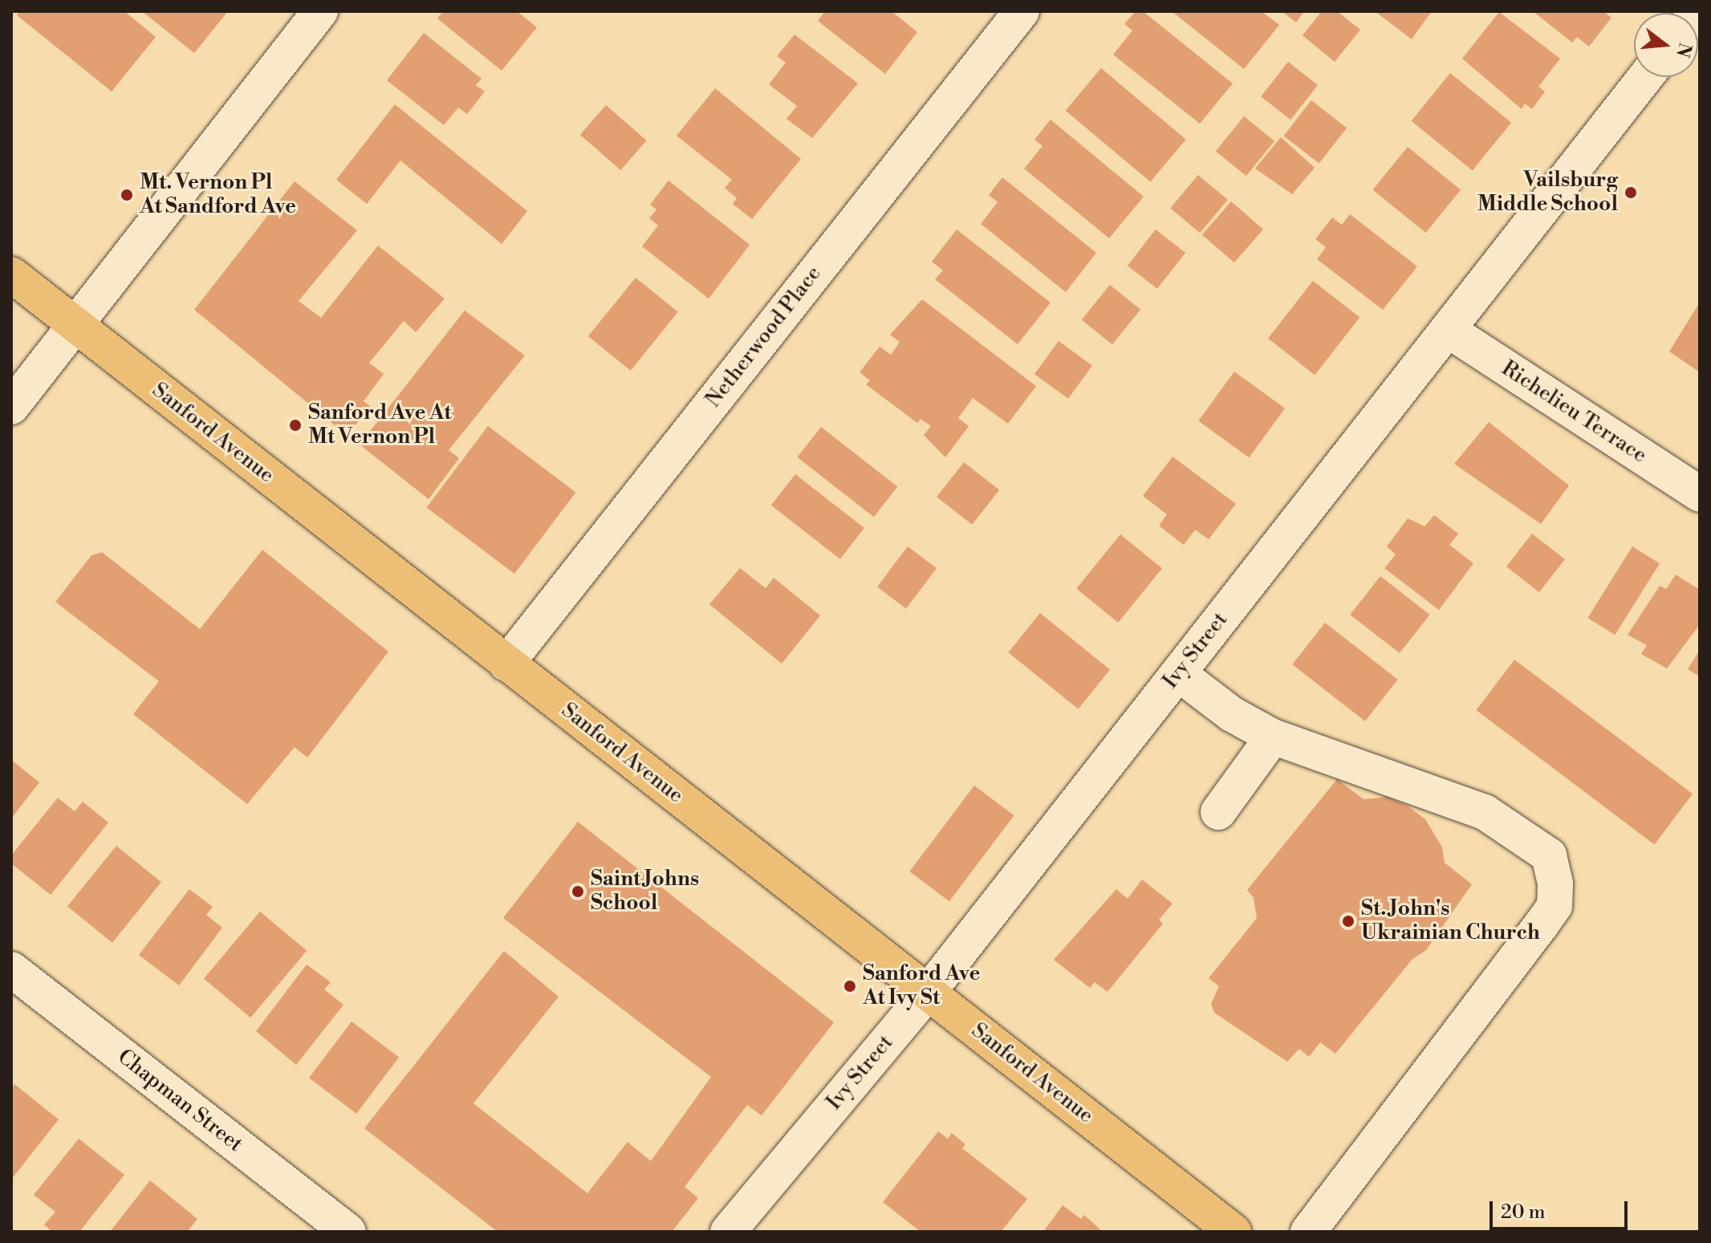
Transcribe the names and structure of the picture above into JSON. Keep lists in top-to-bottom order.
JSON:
{
  "streets": {
    "main road": ["Sanford Avenue"],
    "street": [
      "Netherwood Place",
      "Richelieu Terrace",
      "Ivy Street",
      "Chapman Street"
    ]
  },
  "crossings": [
    ["Netherwood Place", "Sanford Avenue"],
    ["Richelieu Terrace", "Ivy Street"],
    ["Sanford Avenue", "Ivy Street"]
  ],
  "places": [
    "Vailsburg Middle School",
    "Mt. Vernon Pl At Sandford Ave",
    "Sanford Ave At Mt Vernon Pl",
    "Saint Johns School",
    "St. John's Ukrainian Church",
    "Sanford Ave At Ivy St"
  ],
  "scale_bar": "20 m",
  "north": "right"
}
